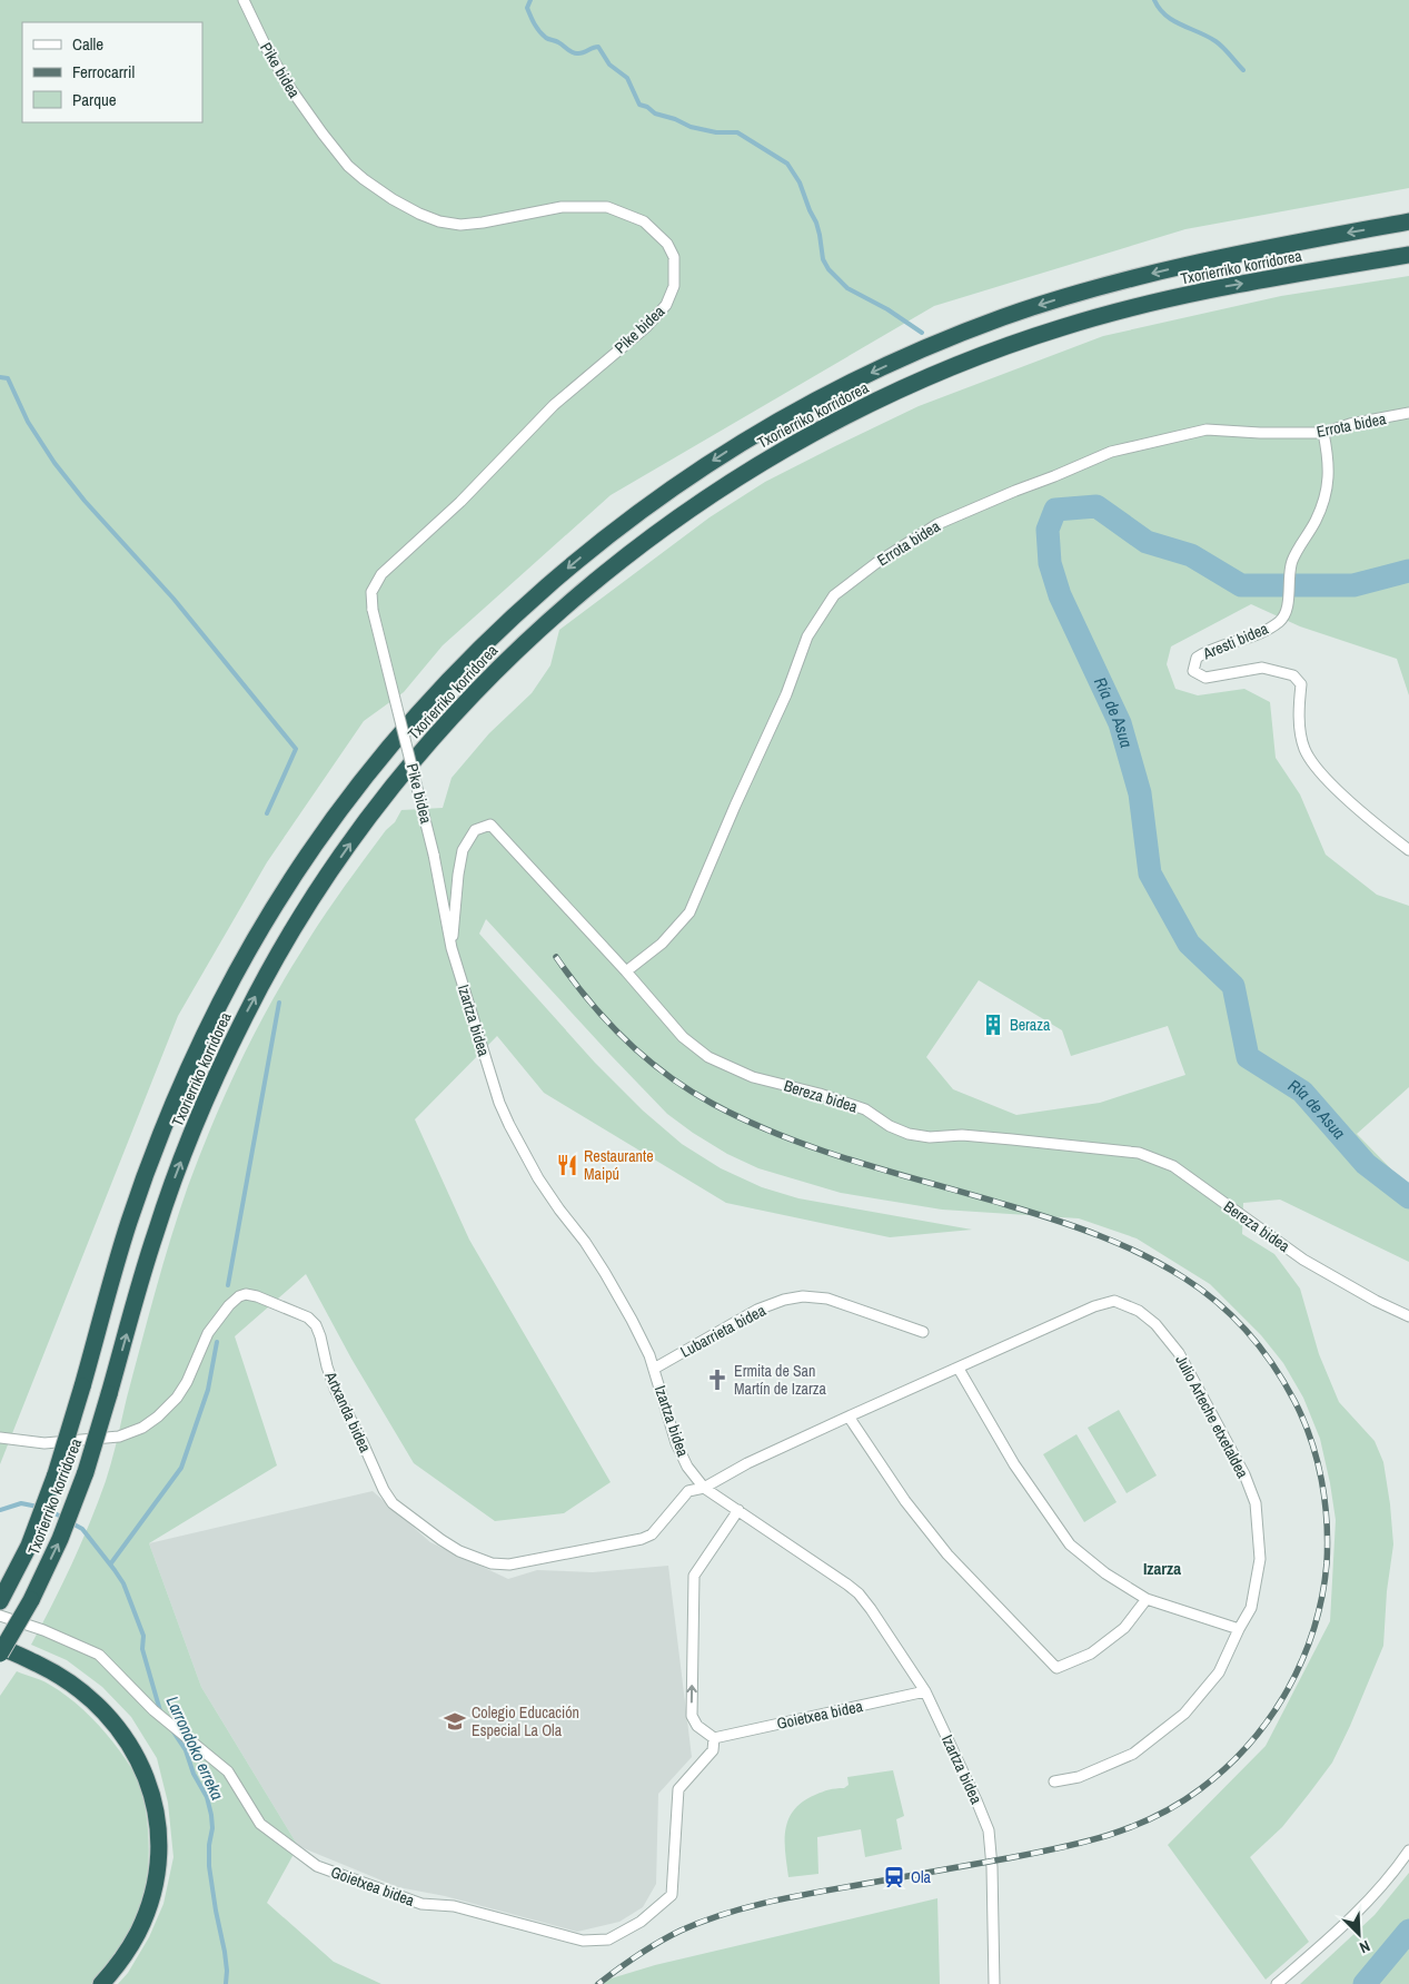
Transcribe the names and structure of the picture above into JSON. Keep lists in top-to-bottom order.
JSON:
{
  "streets": {
    "highway": ["Txorierriko korridorea"],
    "street": [
      "Pike bidea",
      "Errota bidea",
      "Aresti bidea",
      "Izartza bidea",
      "Bereza bidea",
      "Lubarrieta bidea",
      "Artxanda bidea",
      "Julio Arteche etxetaldea",
      "Goietxea bidea"
    ]
  },
  "crossings": [
    ["Pike bidea", "Izartza bidea"],
    ["Errota bidea", "Aresti bidea"],
    ["Errota bidea", "Bereza bidea"],
    ["Izartza bidea", "Bereza bidea"],
    ["Izartza bidea", "Lubarrieta bidea"],
    ["Izartza bidea", "Artxanda bidea"],
    ["Izartza bidea", "Julio Arteche etxetaldea"],
    ["Izartza bidea", "Goietxea bidea"],
    ["Artxanda bidea", "Julio Arteche etxetaldea"]
  ],
  "districts": ["Izarza"],
  "water": ["Ría de Asua", "Larrondoko erreka"],
  "places": {
    "building": ["Beraza"],
    "restaurant": ["Restaurante Maipú"],
    "church": ["Ermita de San Martín de Izarza"],
    "school or university": ["Colegio Educación Especial La Ola"],
    "station": ["Ola"]
  },
  "legend": ["Calle", "Ferrocarril", "Parque"],
  "north": "bottom right"
}
